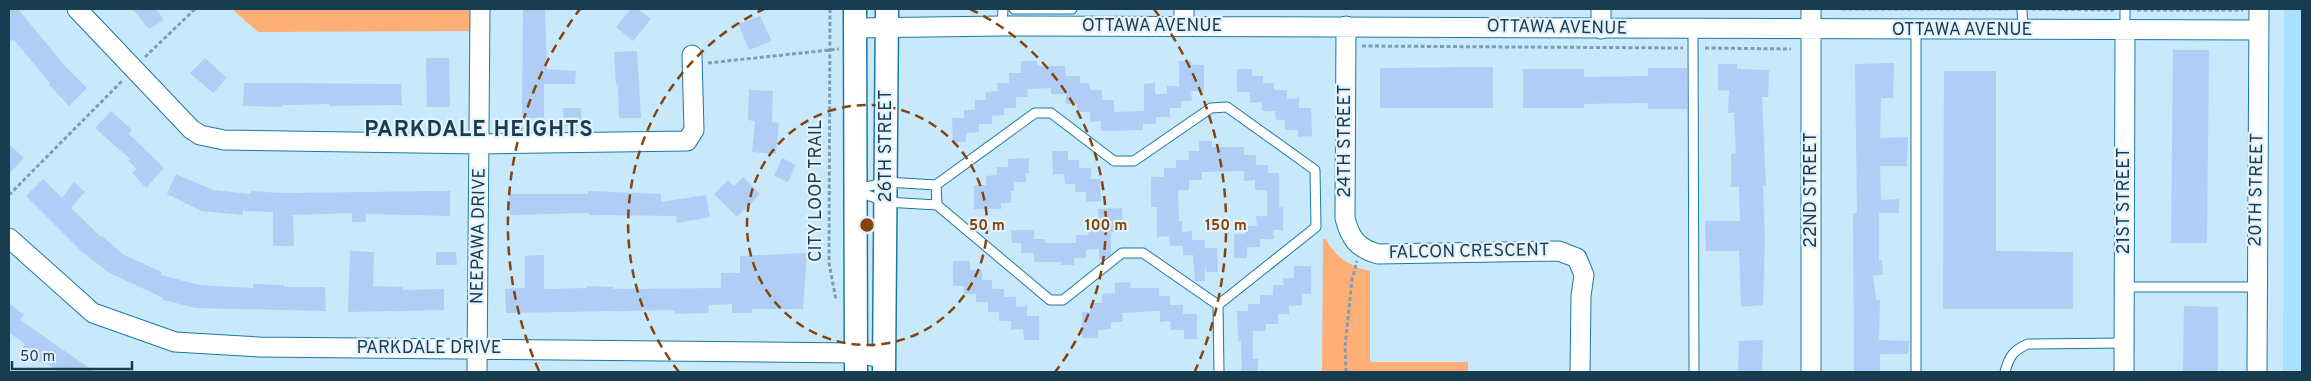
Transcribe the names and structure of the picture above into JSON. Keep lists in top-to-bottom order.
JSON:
{
  "streets": {
    "street": [
      "OTTAWA AVENUE",
      "24TH STREET",
      "26TH STREET",
      "22ND STREET",
      "20TH STREET",
      "21ST STREET",
      "NEEPAWA DRIVE",
      "FALCON CRESCENT",
      "PARKDALE DRIVE"
    ],
    "path": ["CITY LOOP TRAIL"]
  },
  "crossings": [
    ["OTTAWA AVENUE", "24TH STREET"],
    ["OTTAWA AVENUE", "26TH STREET"],
    ["OTTAWA AVENUE", "22ND STREET"],
    ["OTTAWA AVENUE", "20TH STREET"],
    ["OTTAWA AVENUE", "21ST STREET"],
    ["24TH STREET", "FALCON CRESCENT"],
    ["26TH STREET", "PARKDALE DRIVE"],
    ["NEEPAWA DRIVE", "PARKDALE DRIVE"]
  ],
  "districts": ["PARKDALE HEIGHTS"],
  "scale_bar": "50 m",
  "rings": ["50 m", "100 m", "150 m"]
}
